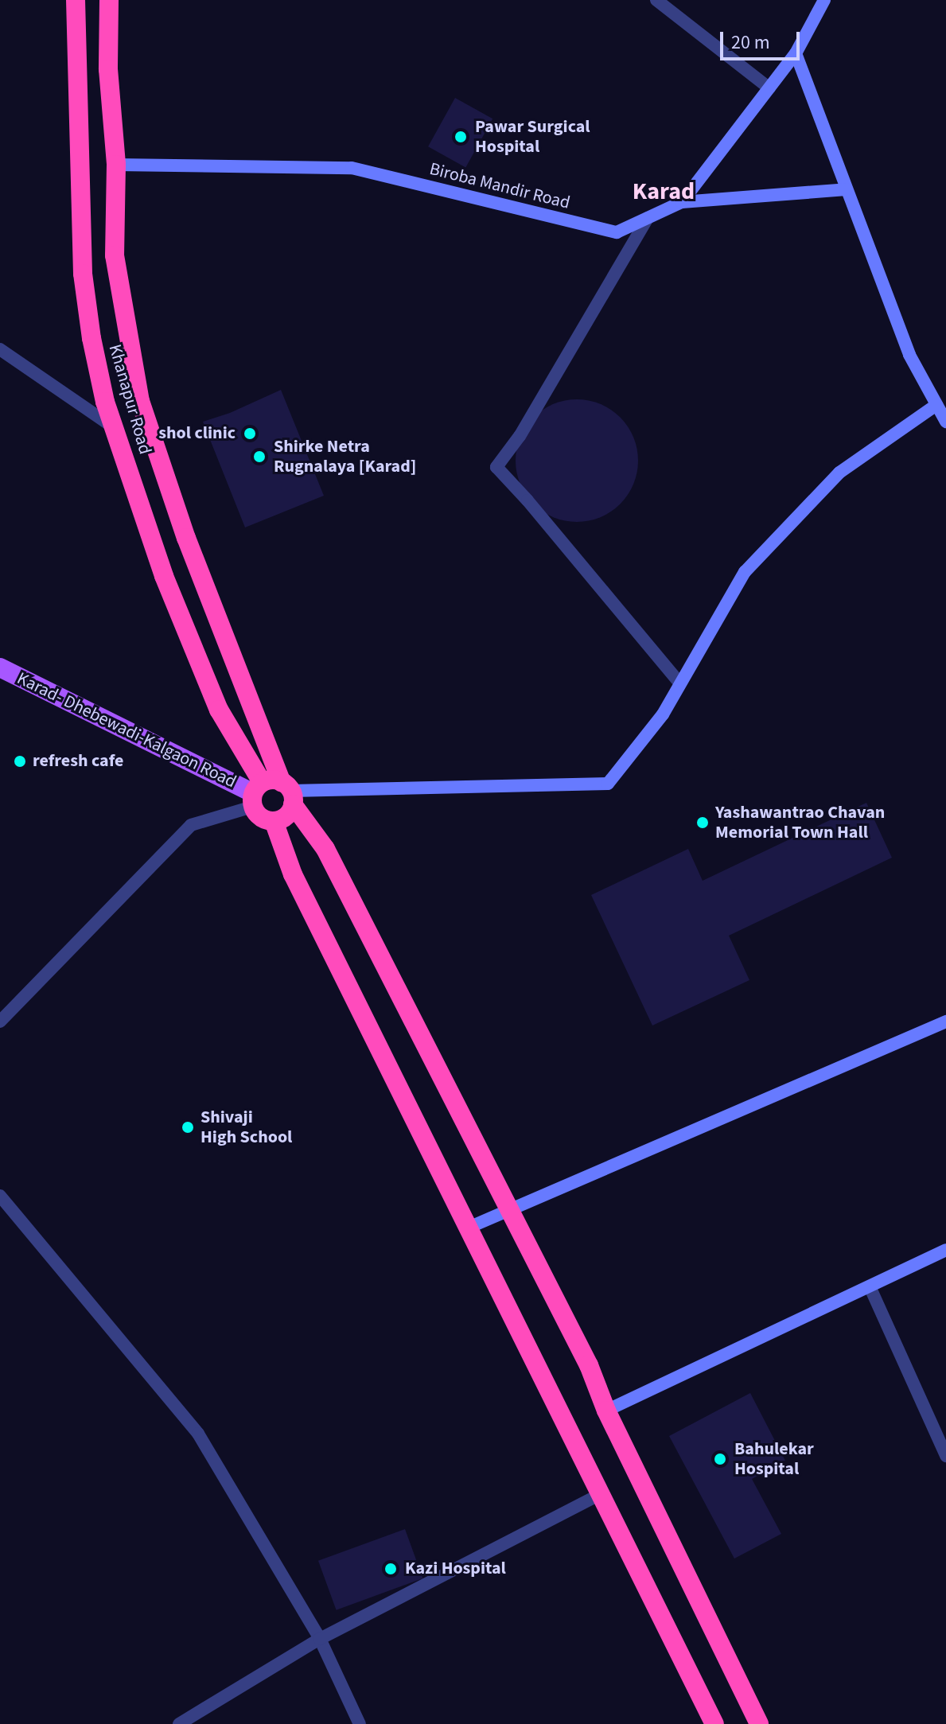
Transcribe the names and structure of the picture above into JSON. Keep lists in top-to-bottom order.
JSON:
{
  "streets": {
    "highway": ["Khanapur Road"],
    "main road": ["Karad- Dhebewadi-Kalgaon Road"],
    "street": ["Biroba Mandir Road"]
  },
  "crossings": [
    ["Khanapur Road", "Karad- Dhebewadi-Kalgaon Road"]
  ],
  "districts": ["Karad"],
  "places": [
    "Pawar Surgical Hospital",
    "shol clinic",
    "Shirke Netra Rugnalaya [Karad]",
    "refresh cafe",
    "Yashawantrao Chavan Memorial Town Hall",
    "Shivaji High School",
    "Bahulekar Hospital",
    "Kazi Hospital"
  ],
  "scale_bar": "20 m"
}
